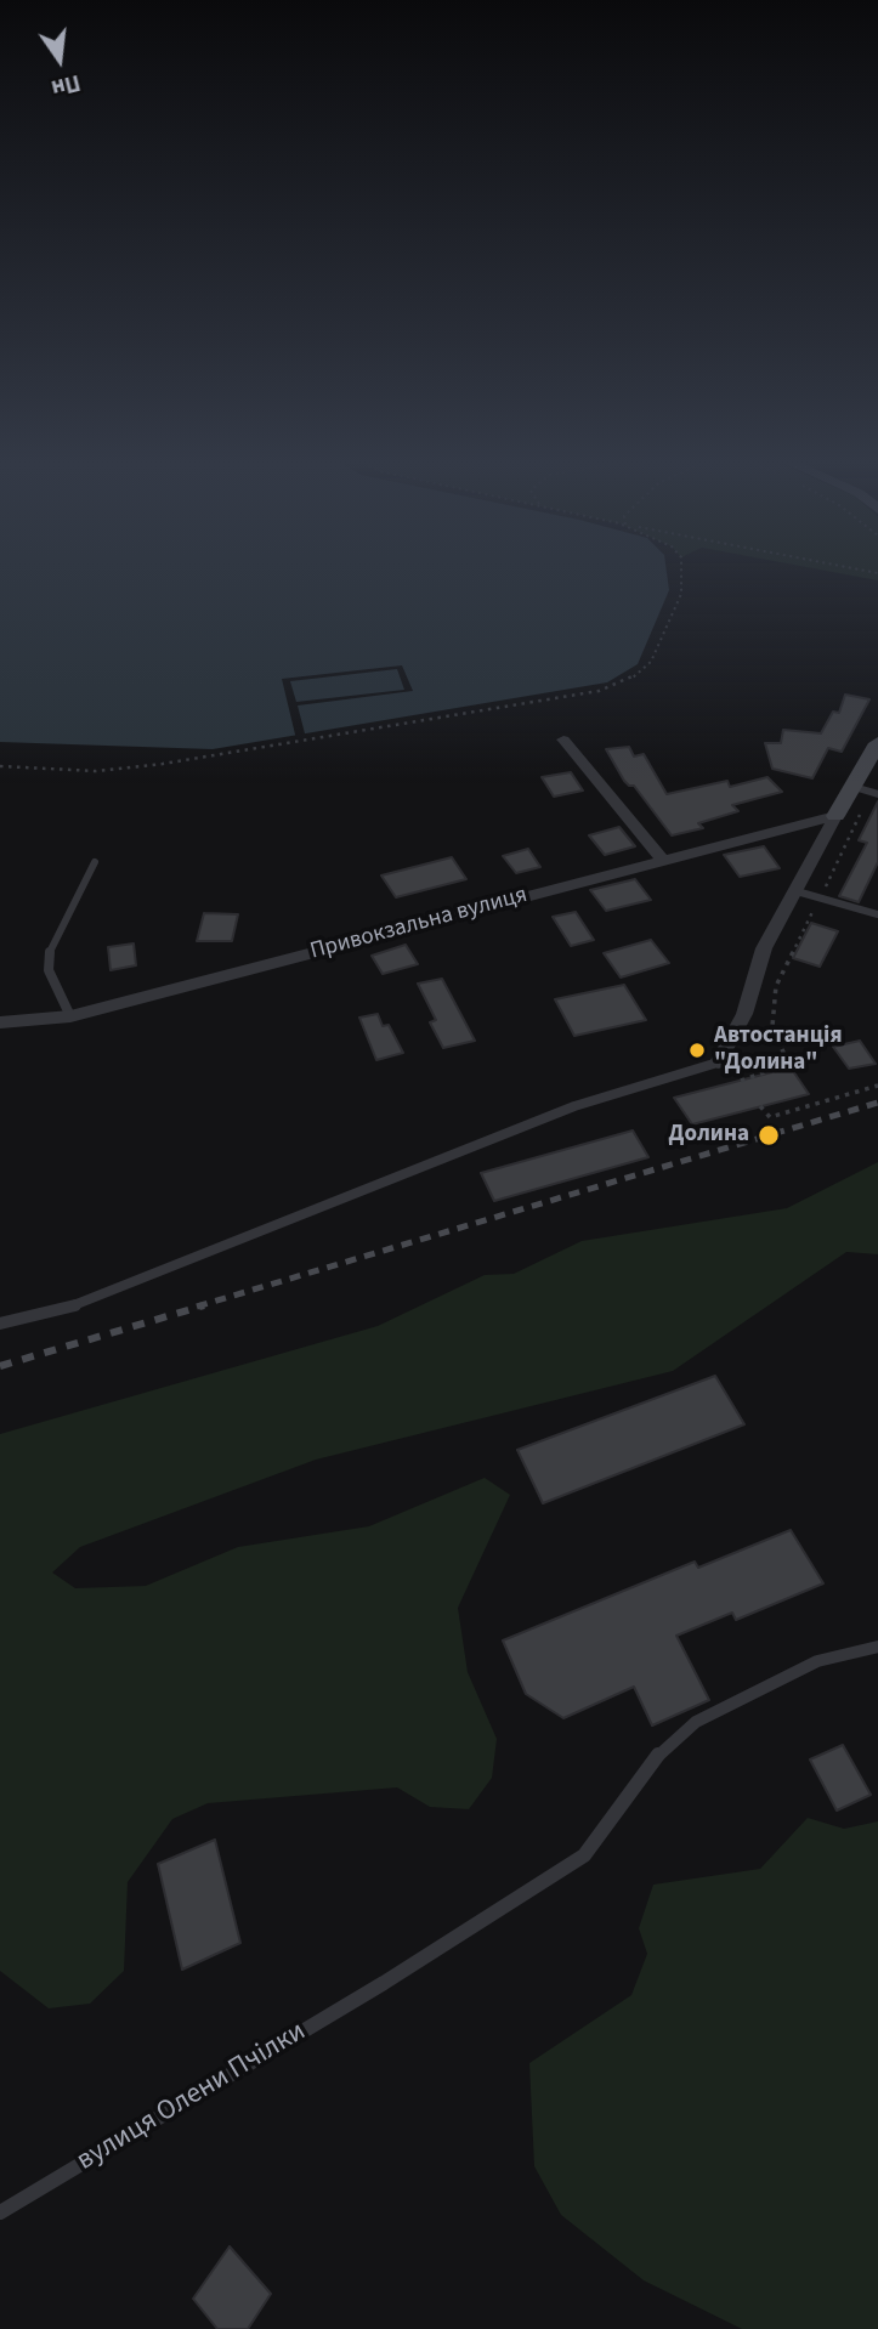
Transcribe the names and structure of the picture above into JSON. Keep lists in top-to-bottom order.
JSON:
{
  "streets": {
    "street": ["Привокзальна вулиця"],
    "lane": ["вулиця Олени Пчілки"]
  },
  "places": ["Автостанція \"Долина\"", "Долина"],
  "north": "bottom"
}
